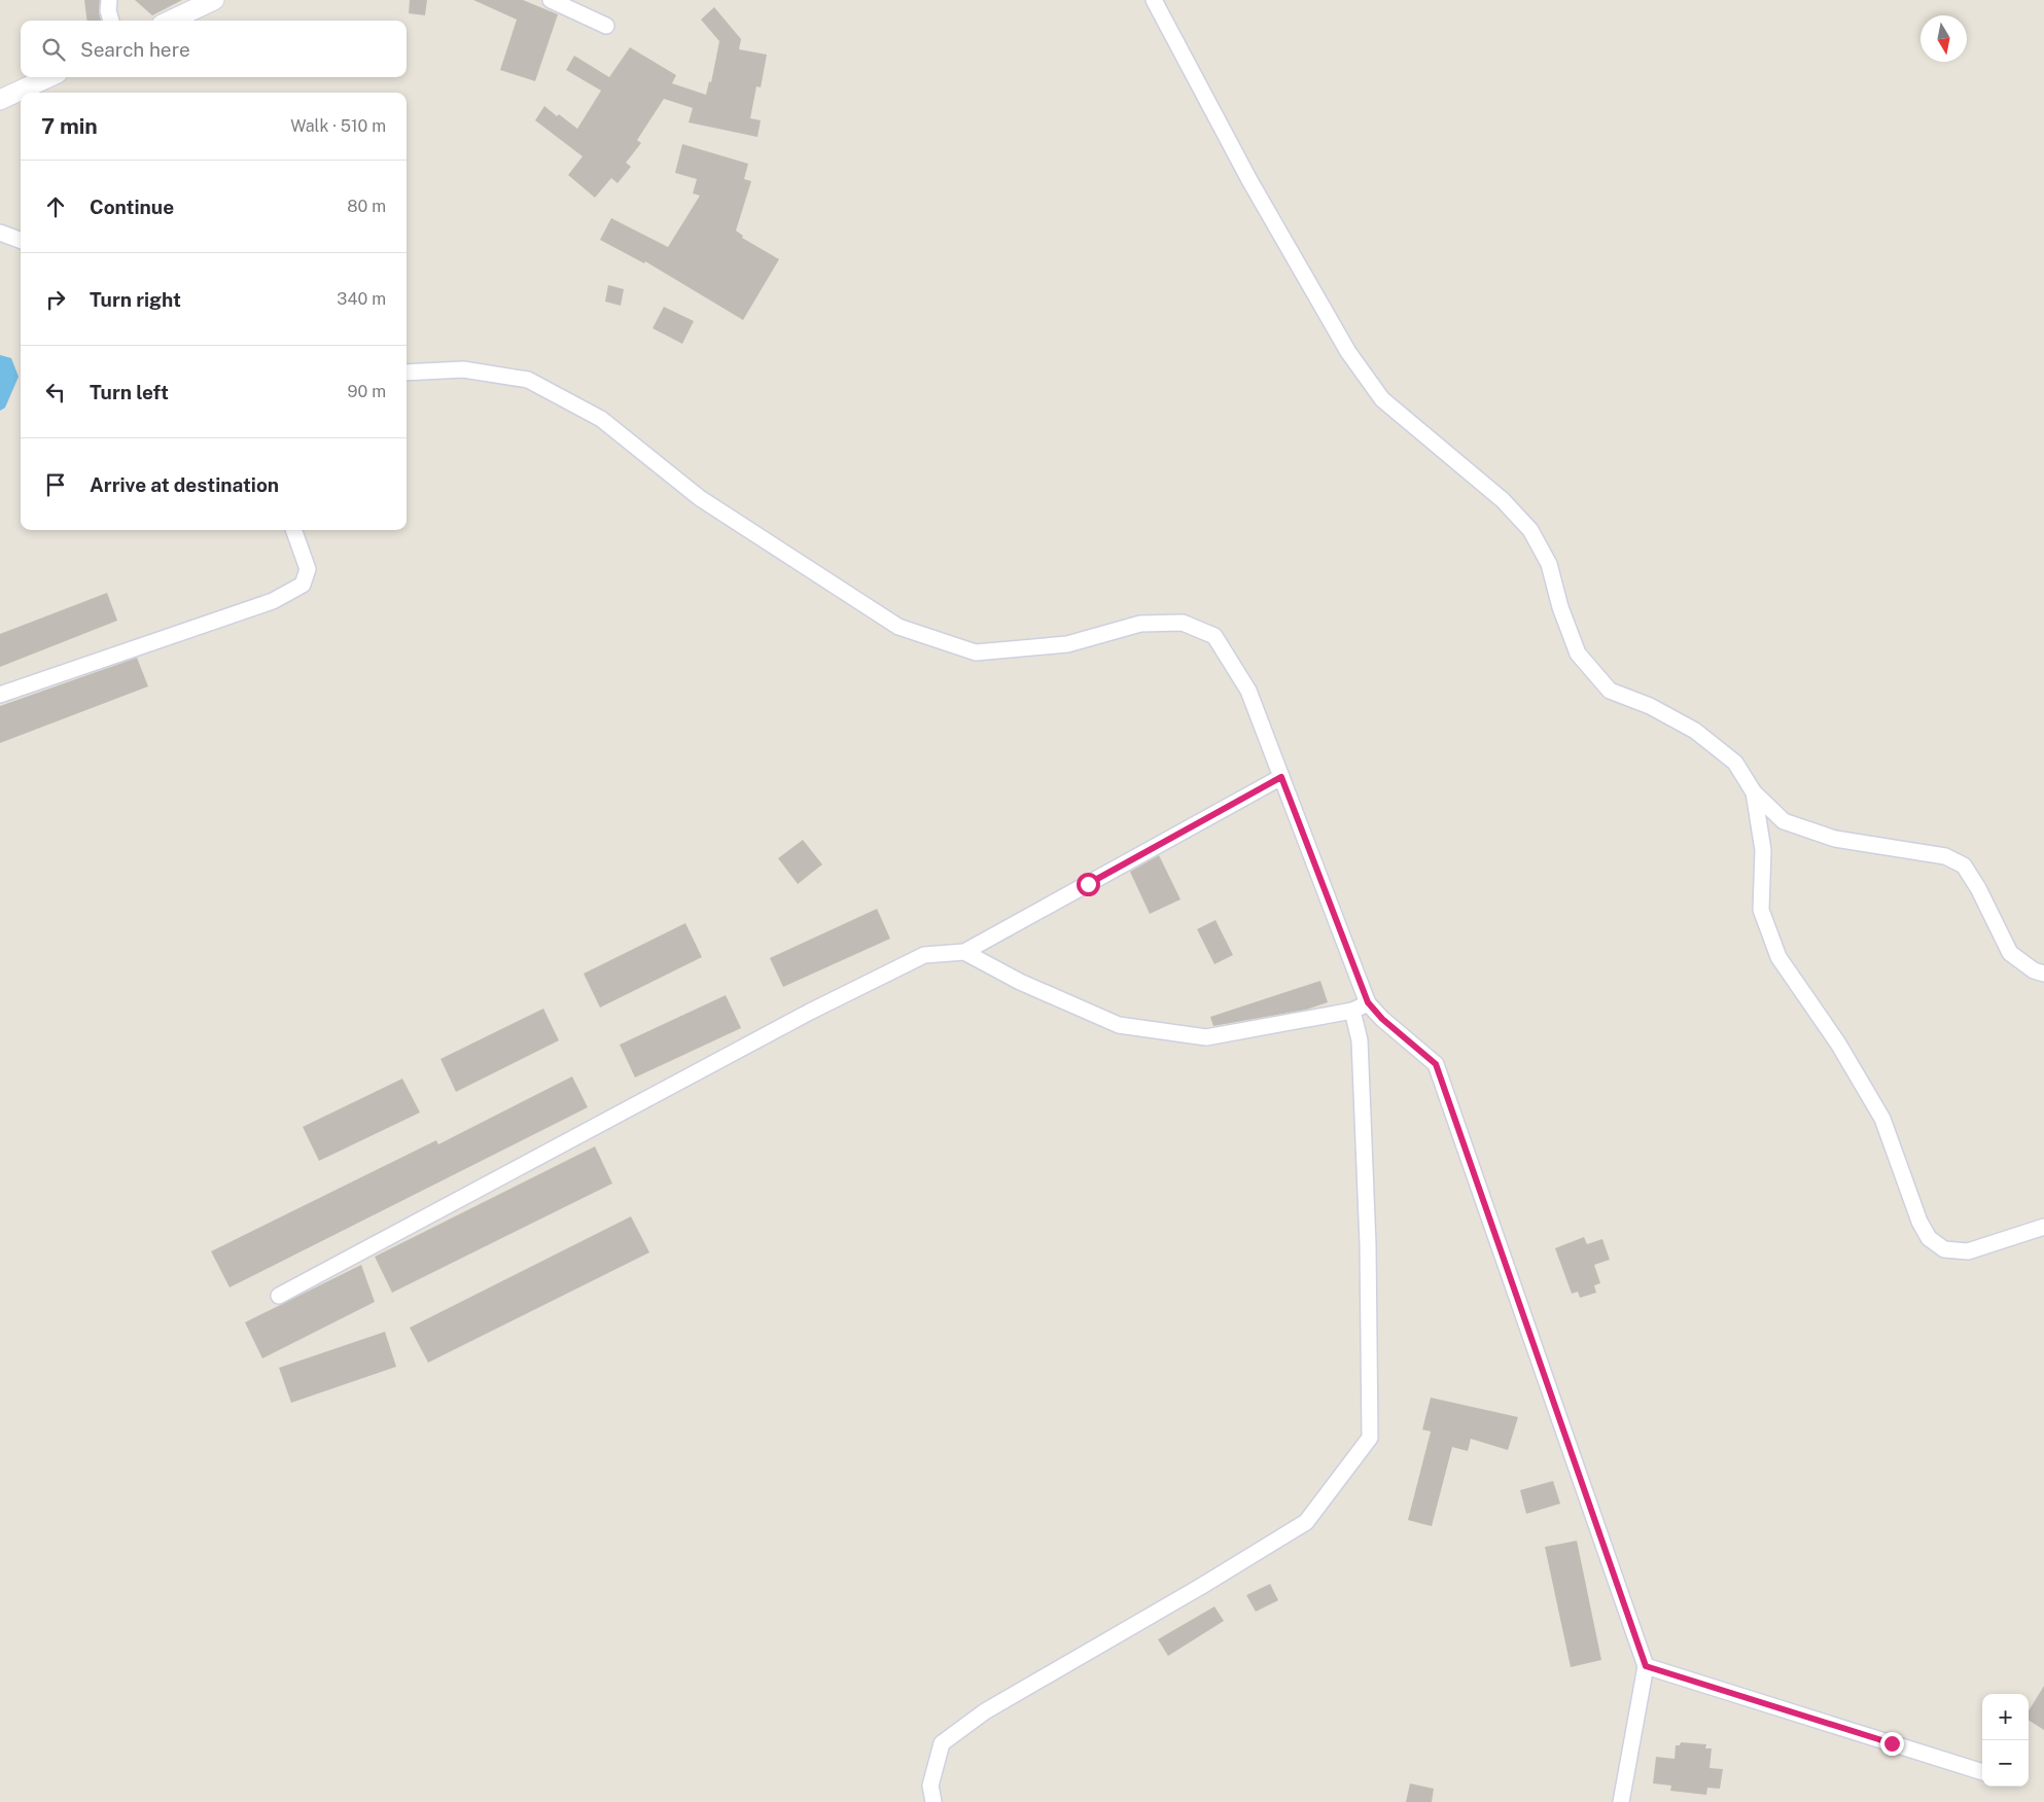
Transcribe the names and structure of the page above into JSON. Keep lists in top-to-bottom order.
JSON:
{
  "north": "bottom",
  "page": {
    "search": "Search here",
    "heading": ["7 min", "Walk · 510 m"],
    "list": [
      ["Continue", "80 m"],
      ["Turn right", "340 m"],
      ["Turn left", "90 m"],
      "Arrive at destination"
    ],
    "map_buttons": ["+", "−"]
  }
}
